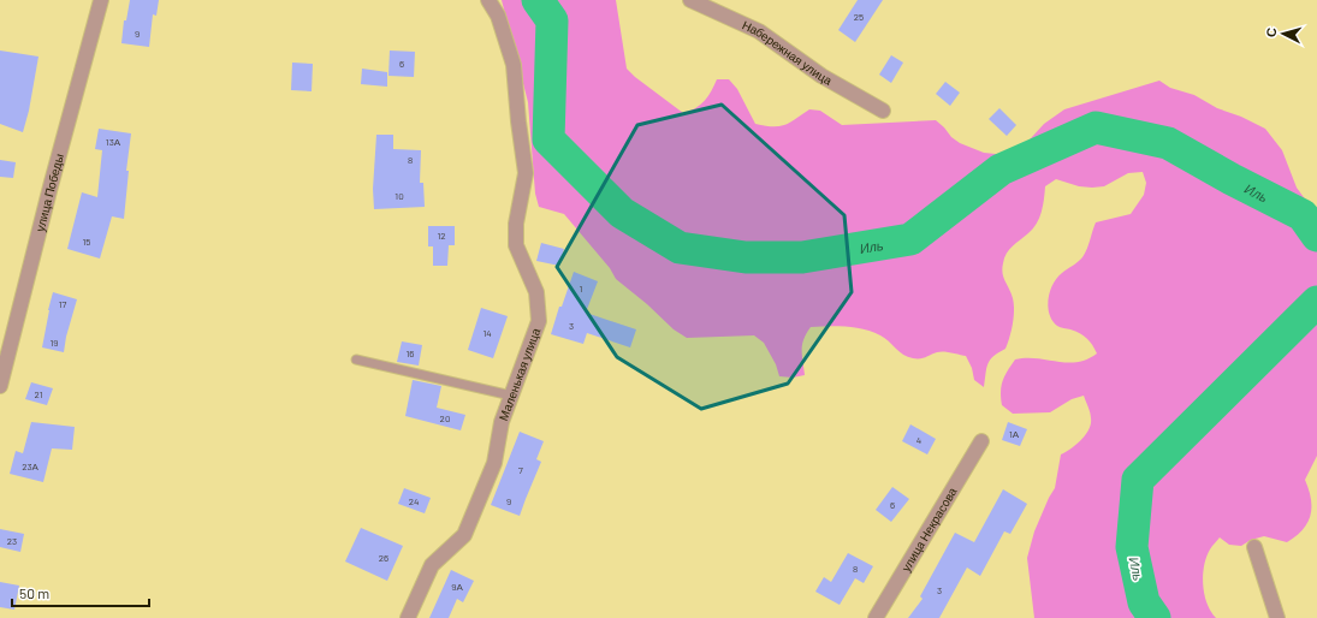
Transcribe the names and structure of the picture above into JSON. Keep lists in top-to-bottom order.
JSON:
{
  "streets": {
    "street": [
      "Набережная улица",
      "улица Победы",
      "Маленькая улица",
      "улица Некрасова"
    ]
  },
  "water": ["Иль"],
  "house_numbers": [
    "25",
    "9",
    "6",
    "13А",
    "8",
    "10",
    "12",
    "15",
    "1",
    "17",
    "3",
    "14",
    "19",
    "16",
    "21",
    "20",
    "1А",
    "4",
    "23А",
    "7",
    "24",
    "9",
    "6",
    "23",
    "26",
    "8",
    "9А",
    "3"
  ],
  "scale_bar": "50 m",
  "north": "left"
}
